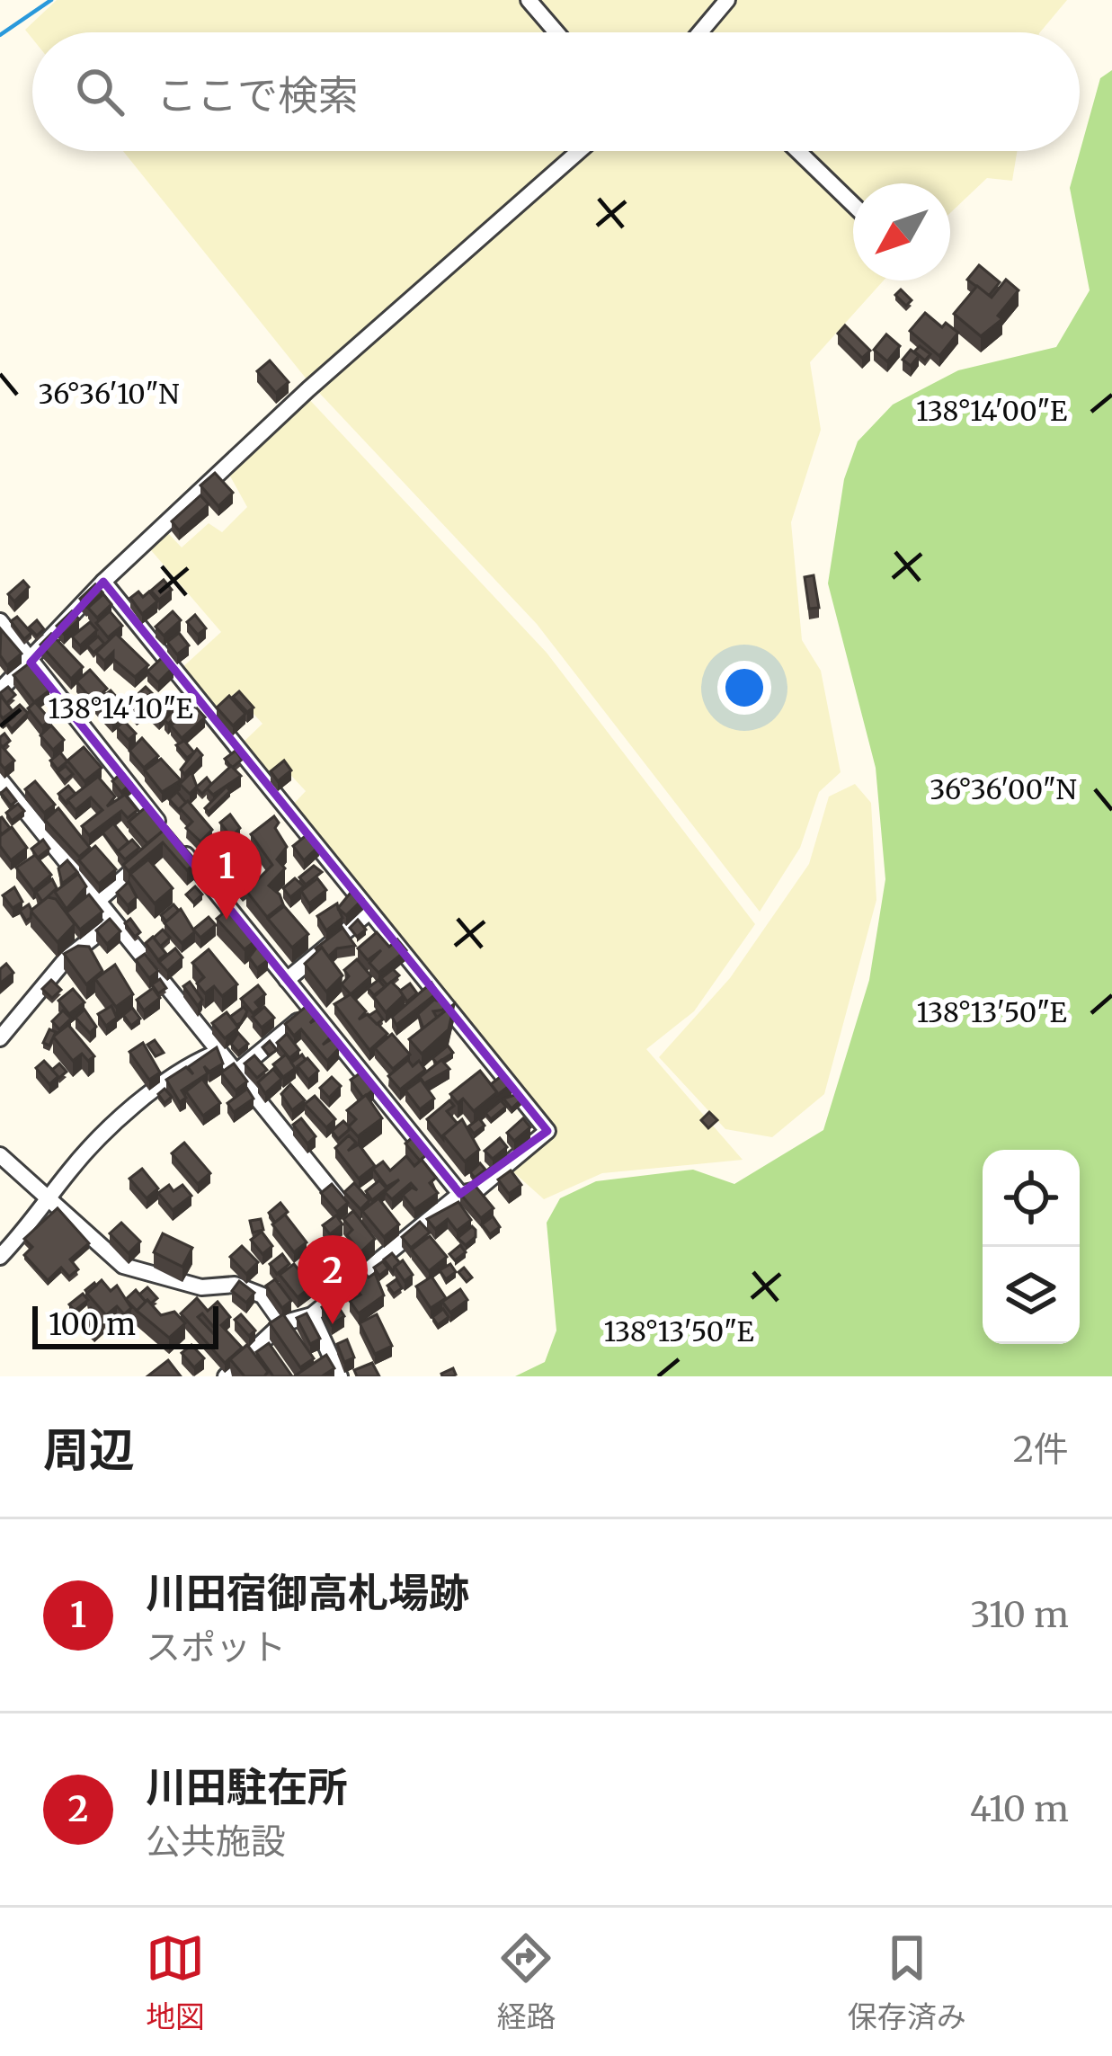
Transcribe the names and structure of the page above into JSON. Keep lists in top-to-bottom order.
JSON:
{
  "scale_bar": "100 m",
  "north": "bottom left",
  "page": {
    "search": "ここで検索",
    "pins": ["1", "2"],
    "scale": "100 m",
    "heading": ["周辺", "2件"],
    "list": [
      {
        "mark": "1",
        "name": "川田宿御高札場跡",
        "note": "スポット",
        "value": "310 m"
      },
      {
        "mark": "2",
        "name": "川田駐在所",
        "note": "公共施設",
        "value": "410 m"
      }
    ],
    "nav": ["地図", "経路", "保存済み"]
  },
  "coordinates": [
    "36°36'10\"N",
    "138°14'00\"E",
    "138°14'10\"E",
    "36°36'00\"N",
    "138°13'50\"E"
  ]
}
